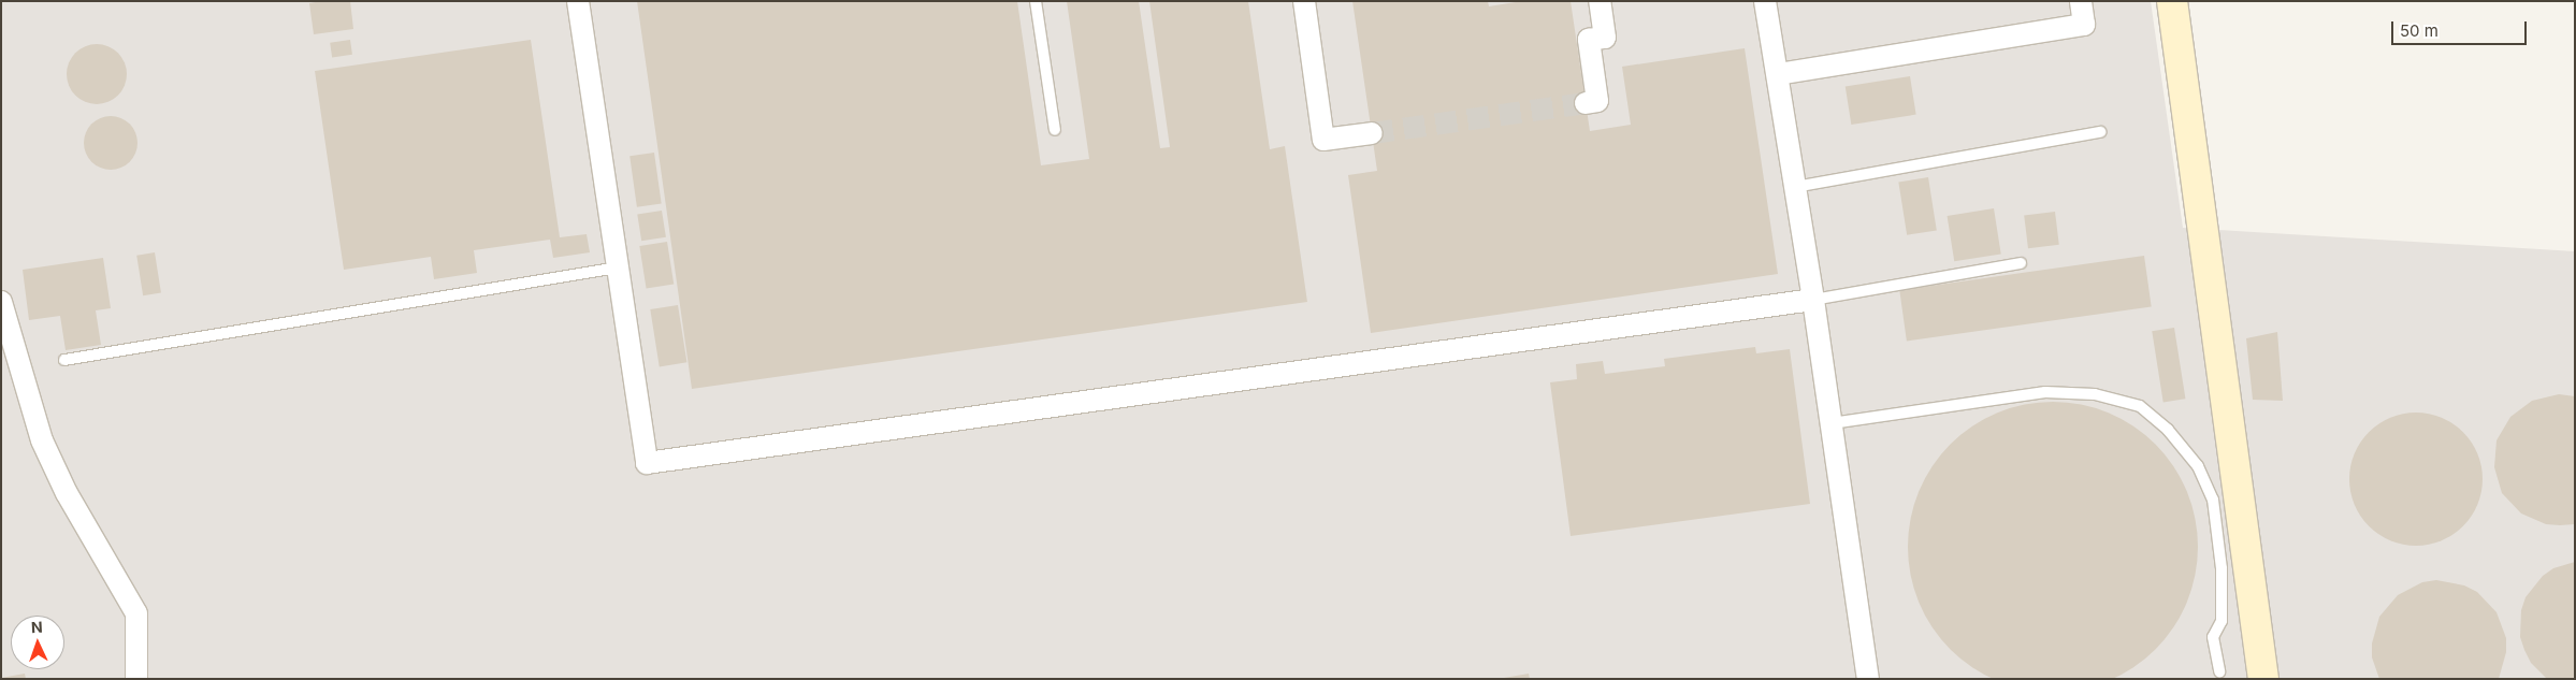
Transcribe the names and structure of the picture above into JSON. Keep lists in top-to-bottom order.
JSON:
{
  "scale_bar": "50 m",
  "north": "top"
}
